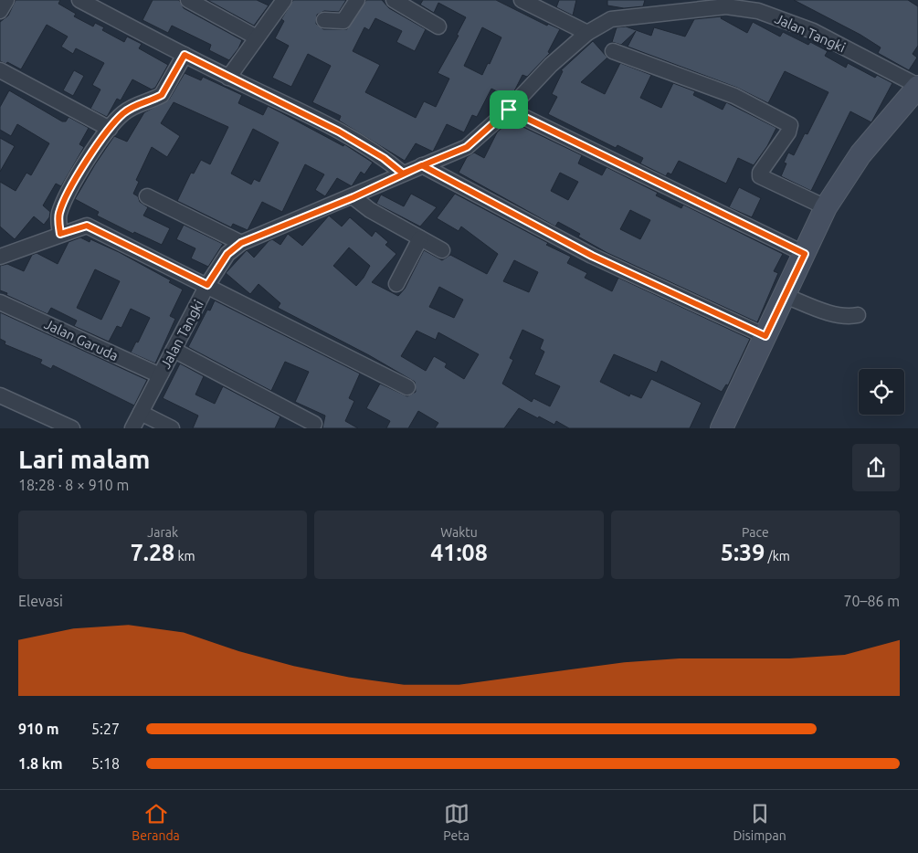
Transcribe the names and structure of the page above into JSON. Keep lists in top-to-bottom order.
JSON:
{
  "streets": {
    "street": ["Jalan Tangki", "Jalan Garuda"]
  },
  "crossings": [
    ["Jalan Tangki", "Jalan Garuda"]
  ],
  "page": {
    "heading": ["Lari malam", "18:28 · 8 × 910 m"],
    "stats": [
      ["Jarak", "7.28 km"],
      ["Waktu", "41:08"],
      ["Pace", "5:39 /km"]
    ],
    "chart": ["Elevasi", "70–86 m"],
    "list": [
      {
        "name": "910 m",
        "note": "5:27"
      },
      {
        "name": "1.8 km",
        "note": "5:18"
      }
    ],
    "tabs": ["Beranda", "Peta", "Disimpan"]
  }
}
